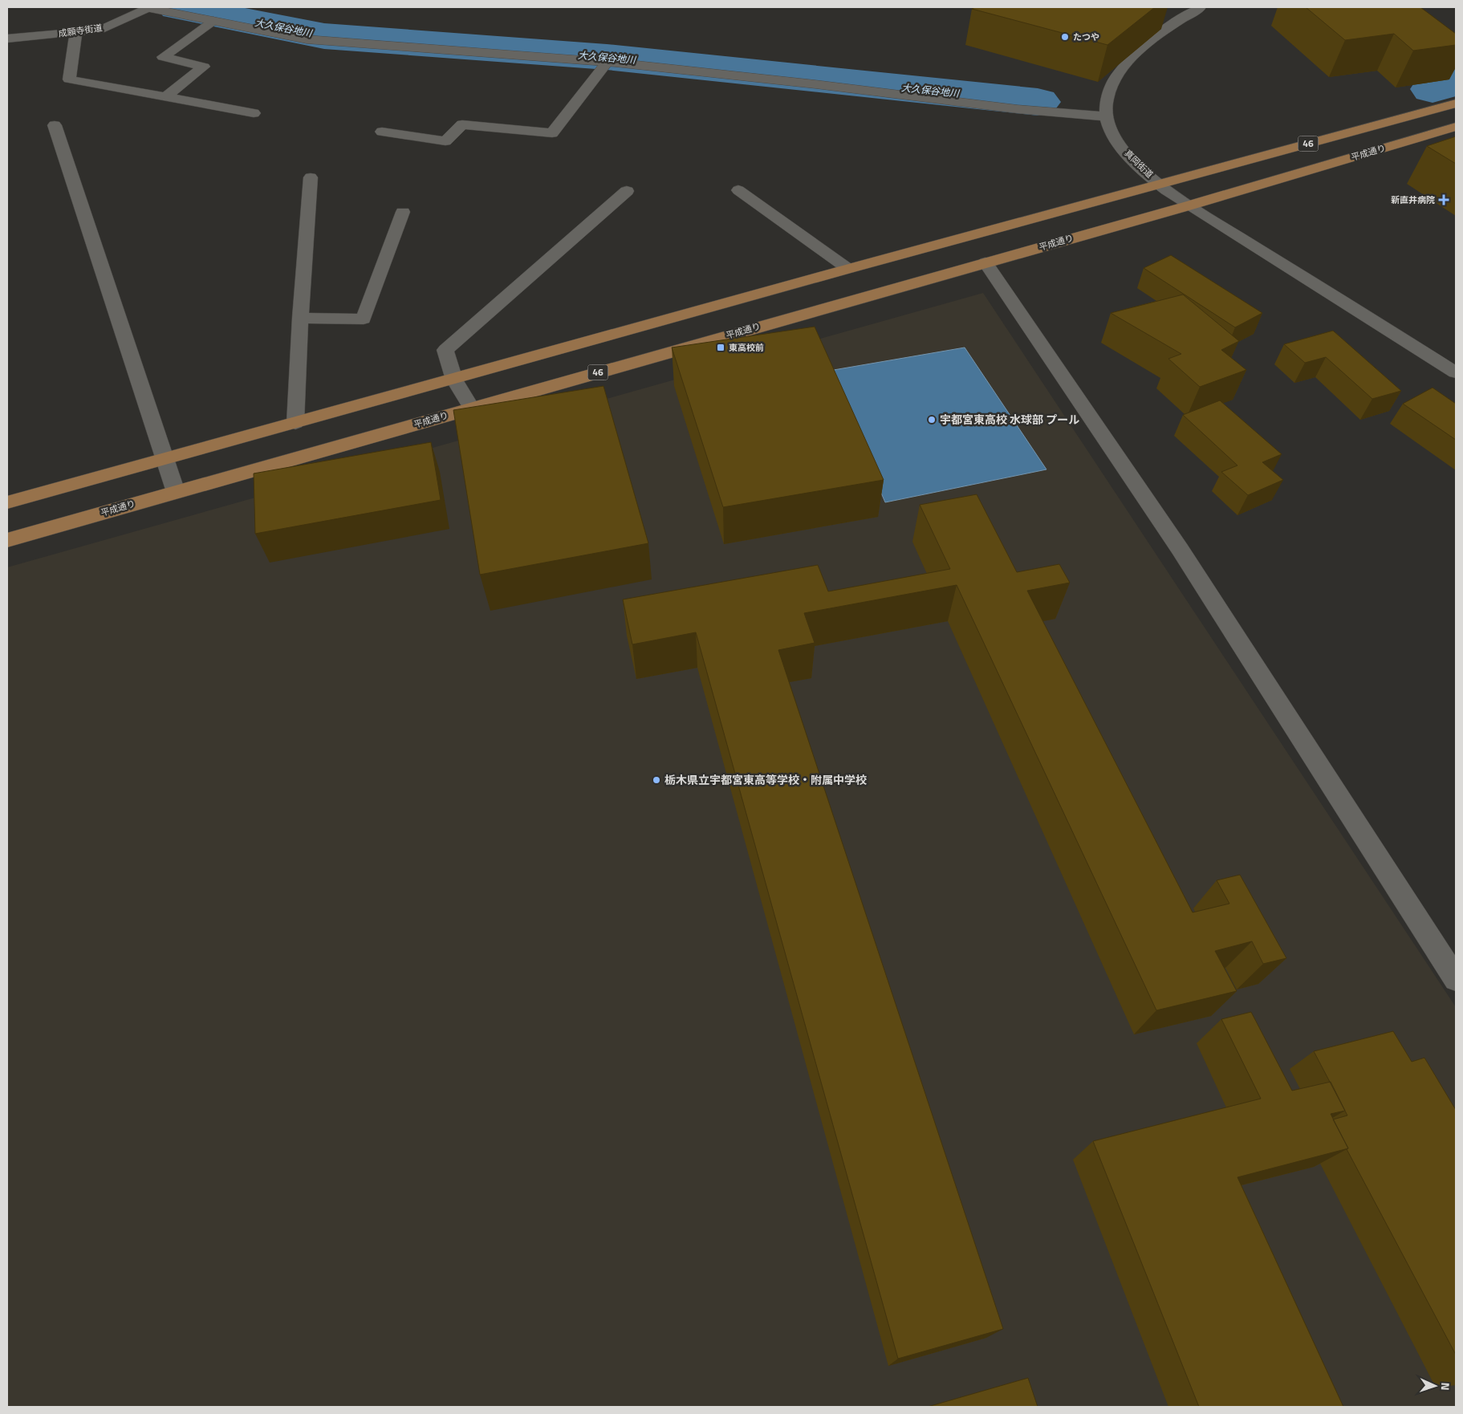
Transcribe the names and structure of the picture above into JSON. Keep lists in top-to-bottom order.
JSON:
{
  "streets": {
    "main road": ["46", "平成通り"],
    "street": ["成願寺街道", "真岡街道"]
  },
  "crossings": [
    ["46", "真岡街道"],
    ["平成通り", "真岡街道"]
  ],
  "water": ["大久保谷地川"],
  "places": {
    "other": ["たつや", "宇都宮東高校 水球部 プール", "栃木県立宇都宮東高等学校・附属中学校"],
    "health": ["新直井病院"],
    "transit": ["東高校前"]
  },
  "north": "right"
}
